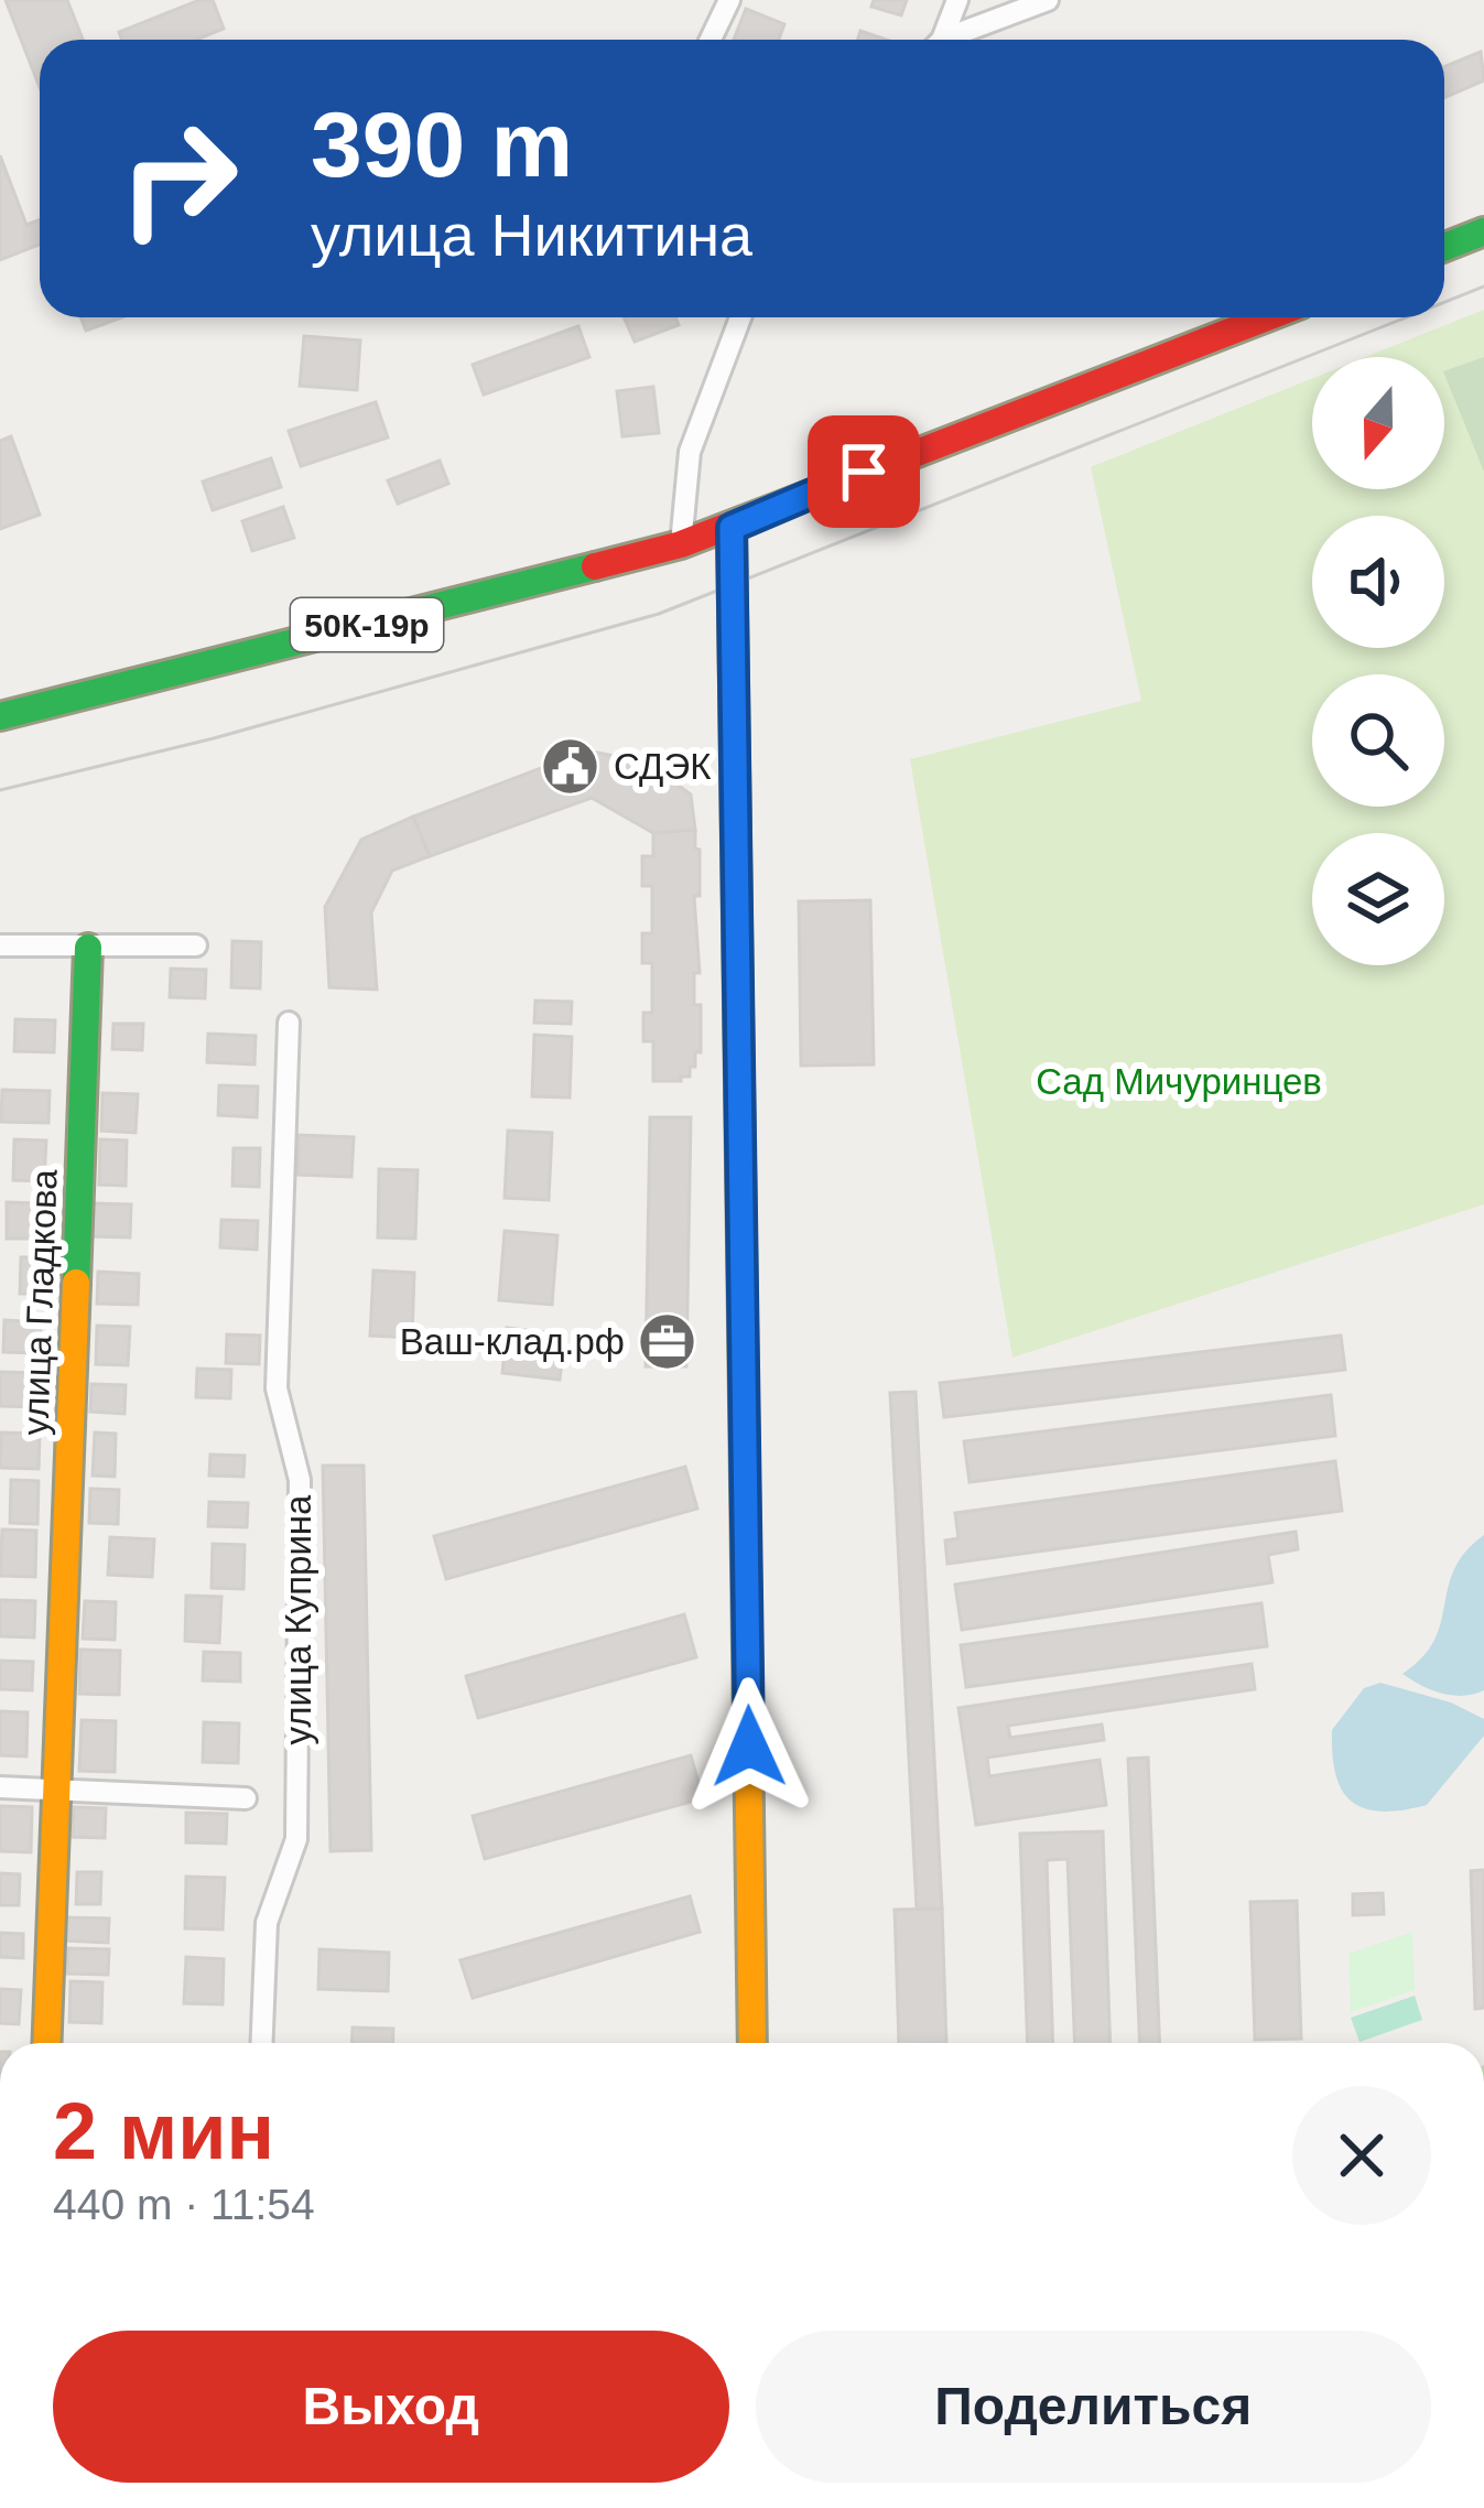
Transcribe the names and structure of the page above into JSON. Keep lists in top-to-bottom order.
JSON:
{
  "streets": {
    "street": ["50К-19р", "улица Гладкова", "улица Куприна"]
  },
  "parks": ["Сад Мичуринцев"],
  "places": {
    "public building": ["СДЭК"],
    "office": ["Ваш-клад.рф"]
  },
  "north": "bottom",
  "page": {
    "turn": ["390 m", "улица Никитина"],
    "heading": ["2 мин", "440 m · 11:54"],
    "buttons": ["Выход", "Поделиться"]
  }
}
